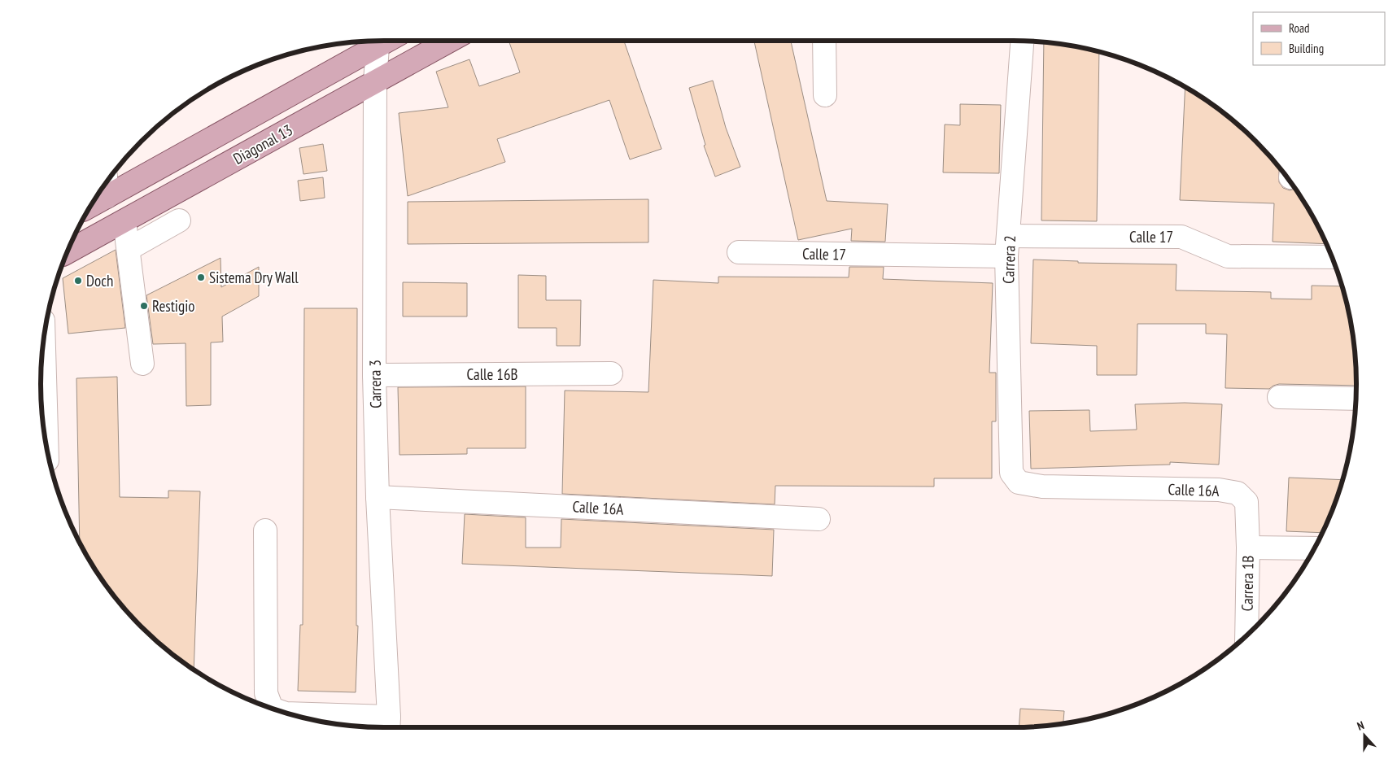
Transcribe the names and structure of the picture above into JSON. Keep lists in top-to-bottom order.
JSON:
{
  "streets": {
    "main road": ["Diagonal 13"],
    "street": [
      "Calle 17",
      "Carrera 2",
      "Calle 16B",
      "Carrera 3",
      "Calle 16A",
      "Carrera 1B"
    ]
  },
  "crossings": [
    ["Diagonal 13", "Carrera 3"],
    ["Calle 17", "Carrera 2"],
    ["Carrera 2", "Calle 16A"],
    ["Calle 16B", "Carrera 3"],
    ["Carrera 3", "Calle 16A"],
    ["Calle 16A", "Carrera 1B"]
  ],
  "places": ["Sistema Dry Wall", "Doch", "Restigio"],
  "legend": ["Road", "Building"],
  "north": "top"
}
